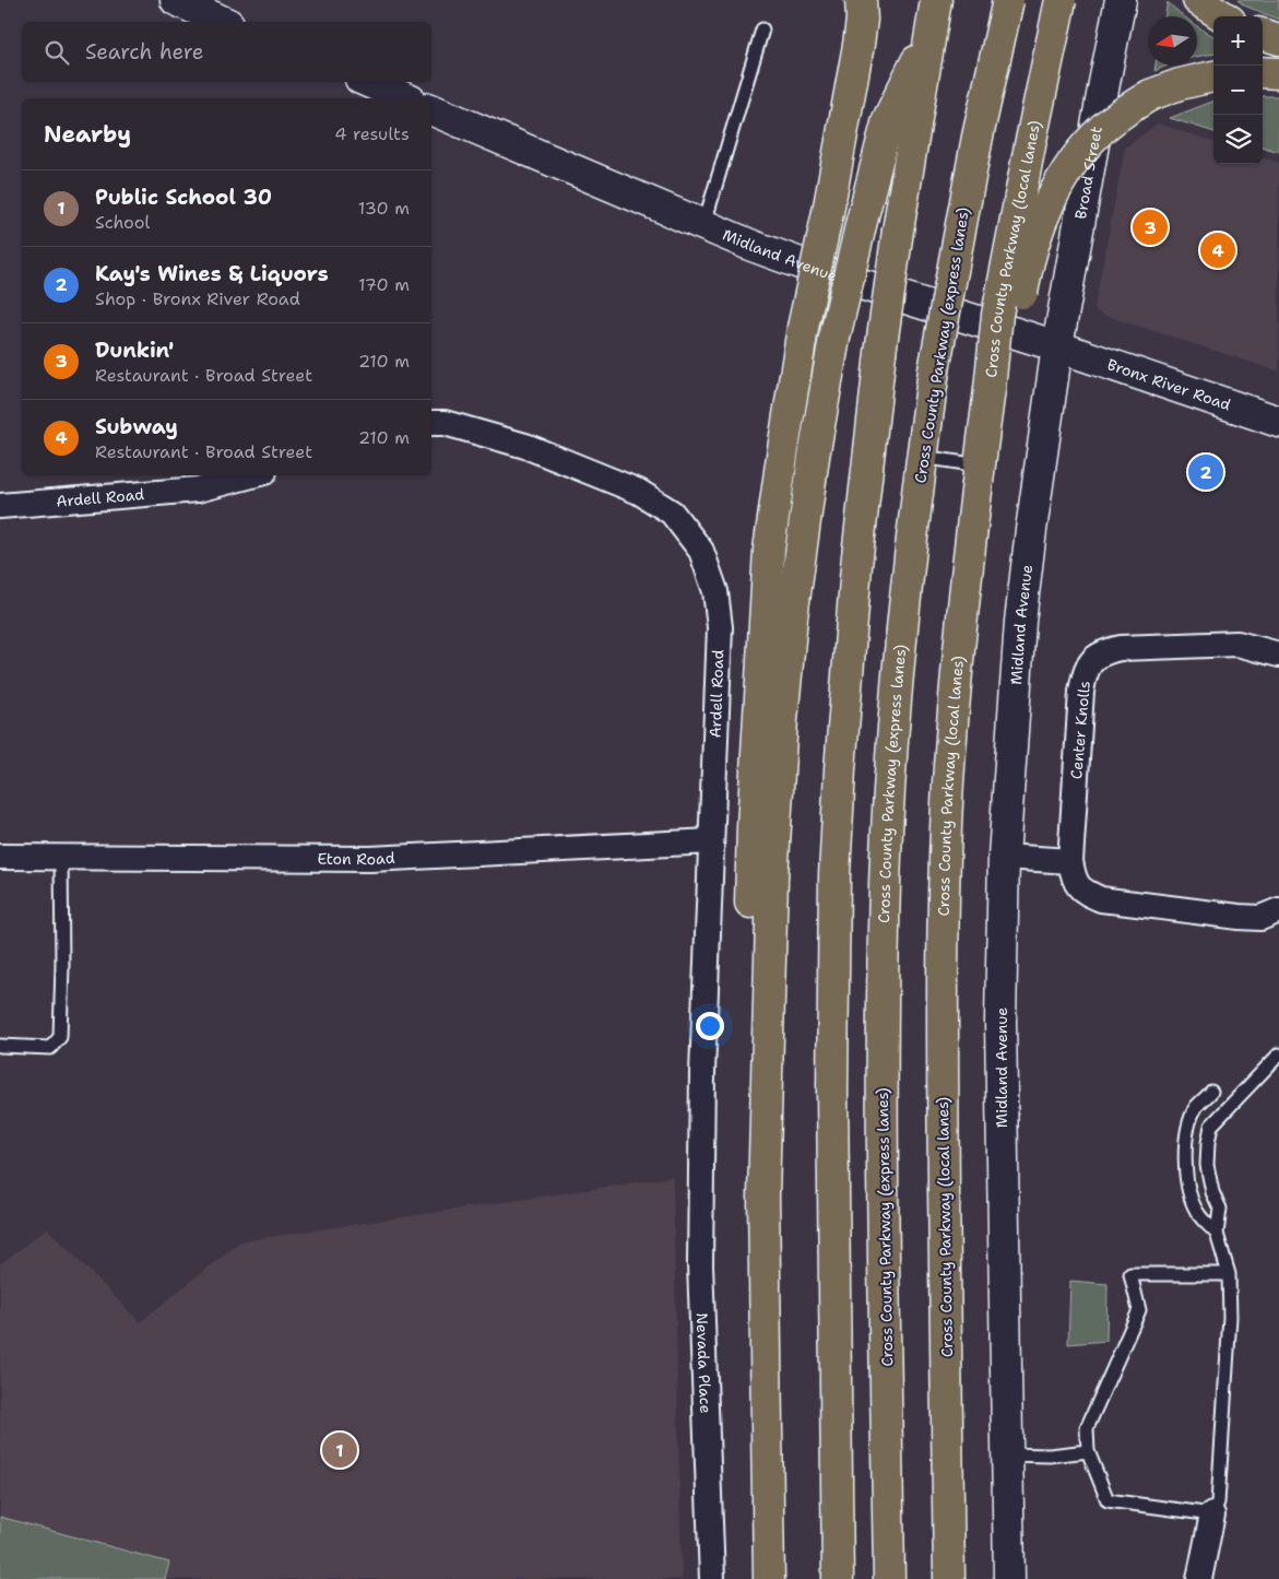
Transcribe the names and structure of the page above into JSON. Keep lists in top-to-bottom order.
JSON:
{
  "streets": {
    "highway": ["Cross County Parkway (local lanes)", "Cross County Parkway (express lanes)"],
    "street": [
      "Broad Street",
      "Midland Avenue",
      "Bronx River Road",
      "Ardell Road",
      "Center Knolls",
      "Eton Road",
      "Nevada Place"
    ]
  },
  "crossings": [
    ["Broad Street", "Midland Avenue"],
    ["Broad Street", "Bronx River Road"],
    ["Midland Avenue", "Bronx River Road"],
    ["Ardell Road", "Eton Road"],
    ["Ardell Road", "Nevada Place"]
  ],
  "north": "left",
  "page": {
    "map_buttons": ["+", "−"],
    "search": "Search here",
    "heading": ["Nearby", "4 results"],
    "list": [
      {
        "mark": "1",
        "name": "Public School 30",
        "note": "School",
        "value": "130 m"
      },
      {
        "mark": "2",
        "name": "Kay's Wines & Liquors",
        "note": "Shop · Bronx River Road",
        "value": "170 m"
      },
      {
        "mark": "3",
        "name": "Dunkin'",
        "note": "Restaurant · Broad Street",
        "value": "210 m"
      },
      {
        "mark": "4",
        "name": "Subway",
        "note": "Restaurant · Broad Street",
        "value": "210 m"
      }
    ],
    "pins": [
      "3",
      "4",
      "2",
      "1"
    ]
  }
}
